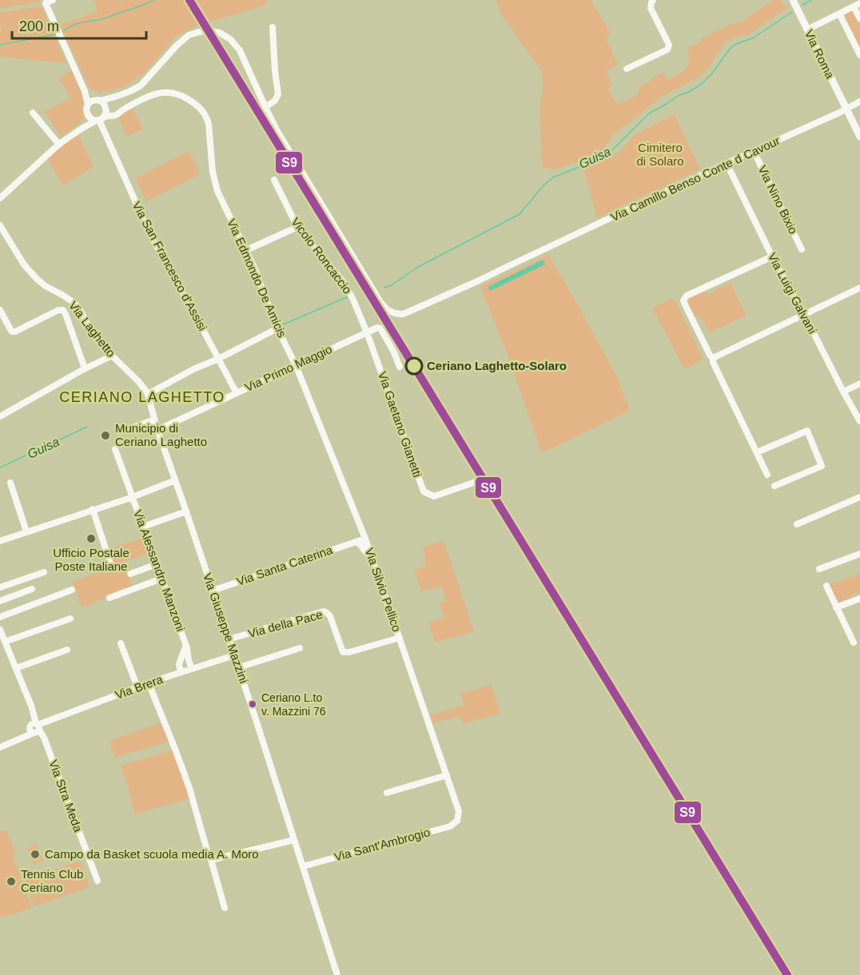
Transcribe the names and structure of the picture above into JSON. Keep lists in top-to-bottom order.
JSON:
{
  "streets": {
    "main road": ["Via Roma"],
    "street": [
      "Via Camillo Benso Conte d Cavour",
      "Via Nino Bixio",
      "Vicolo Roncaccio",
      "Via San Francesco d'Assisi",
      "Via Edmondo De Amicis",
      "Via Luigi Galvani",
      "Via Laghetto",
      "Via Primo Maggio",
      "Via Gaetano Gianetti",
      "Via Santa Caterina",
      "Via Alessandro Manzoni",
      "Via Silvio Pellico",
      "Via della Pace",
      "Via Giuseppe Mazzini",
      "Via Brera",
      "Via Stra Meda",
      "Via Sant'Ambrogio"
    ]
  },
  "crossings": [
    ["Via Roma", "Via Camillo Benso Conte d Cavour"],
    ["Via Camillo Benso Conte d Cavour", "Via Nino Bixio"],
    ["Via Camillo Benso Conte d Cavour", "Via Luigi Galvani"],
    ["Vicolo Roncaccio", "Via Primo Maggio"],
    ["Vicolo Roncaccio", "Via Gaetano Gianetti"],
    ["Via San Francesco d'Assisi", "Via Edmondo De Amicis"],
    ["Via San Francesco d'Assisi", "Via Primo Maggio"],
    ["Via Edmondo De Amicis", "Via Primo Maggio"],
    ["Via Edmondo De Amicis", "Via Silvio Pellico"],
    ["Via Laghetto", "Via Giuseppe Mazzini"],
    ["Via Primo Maggio", "Via Gaetano Gianetti"],
    ["Via Primo Maggio", "Via Silvio Pellico"],
    ["Via Primo Maggio", "Via Giuseppe Mazzini"],
    ["Via Santa Caterina", "Via Silvio Pellico"],
    ["Via Santa Caterina", "Via Giuseppe Mazzini"],
    ["Via Alessandro Manzoni", "Via Brera"],
    ["Via Silvio Pellico", "Via della Pace"],
    ["Via Silvio Pellico", "Via Sant'Ambrogio"],
    ["Via della Pace", "Via Giuseppe Mazzini"],
    ["Via Giuseppe Mazzini", "Via Brera"],
    ["Via Giuseppe Mazzini", "Via Sant'Ambrogio"],
    ["Via Brera", "Via Stra Meda"]
  ],
  "districts": ["CERIANO LAGHETTO"],
  "water": ["Guisa"],
  "parks": ["Cimitero di Solaro"],
  "places": [
    "Ceriano Laghetto-Solaro",
    "Municipio di Ceriano Laghetto",
    "Ufficio Postale Poste Italiane",
    "Ceriano L.to v. Mazzini 76",
    "Campo da Basket scuola media A. Moro",
    "Tennis Club Ceriano"
  ],
  "lines": ["transit line S9"],
  "scale_bar": "200 m"
}
